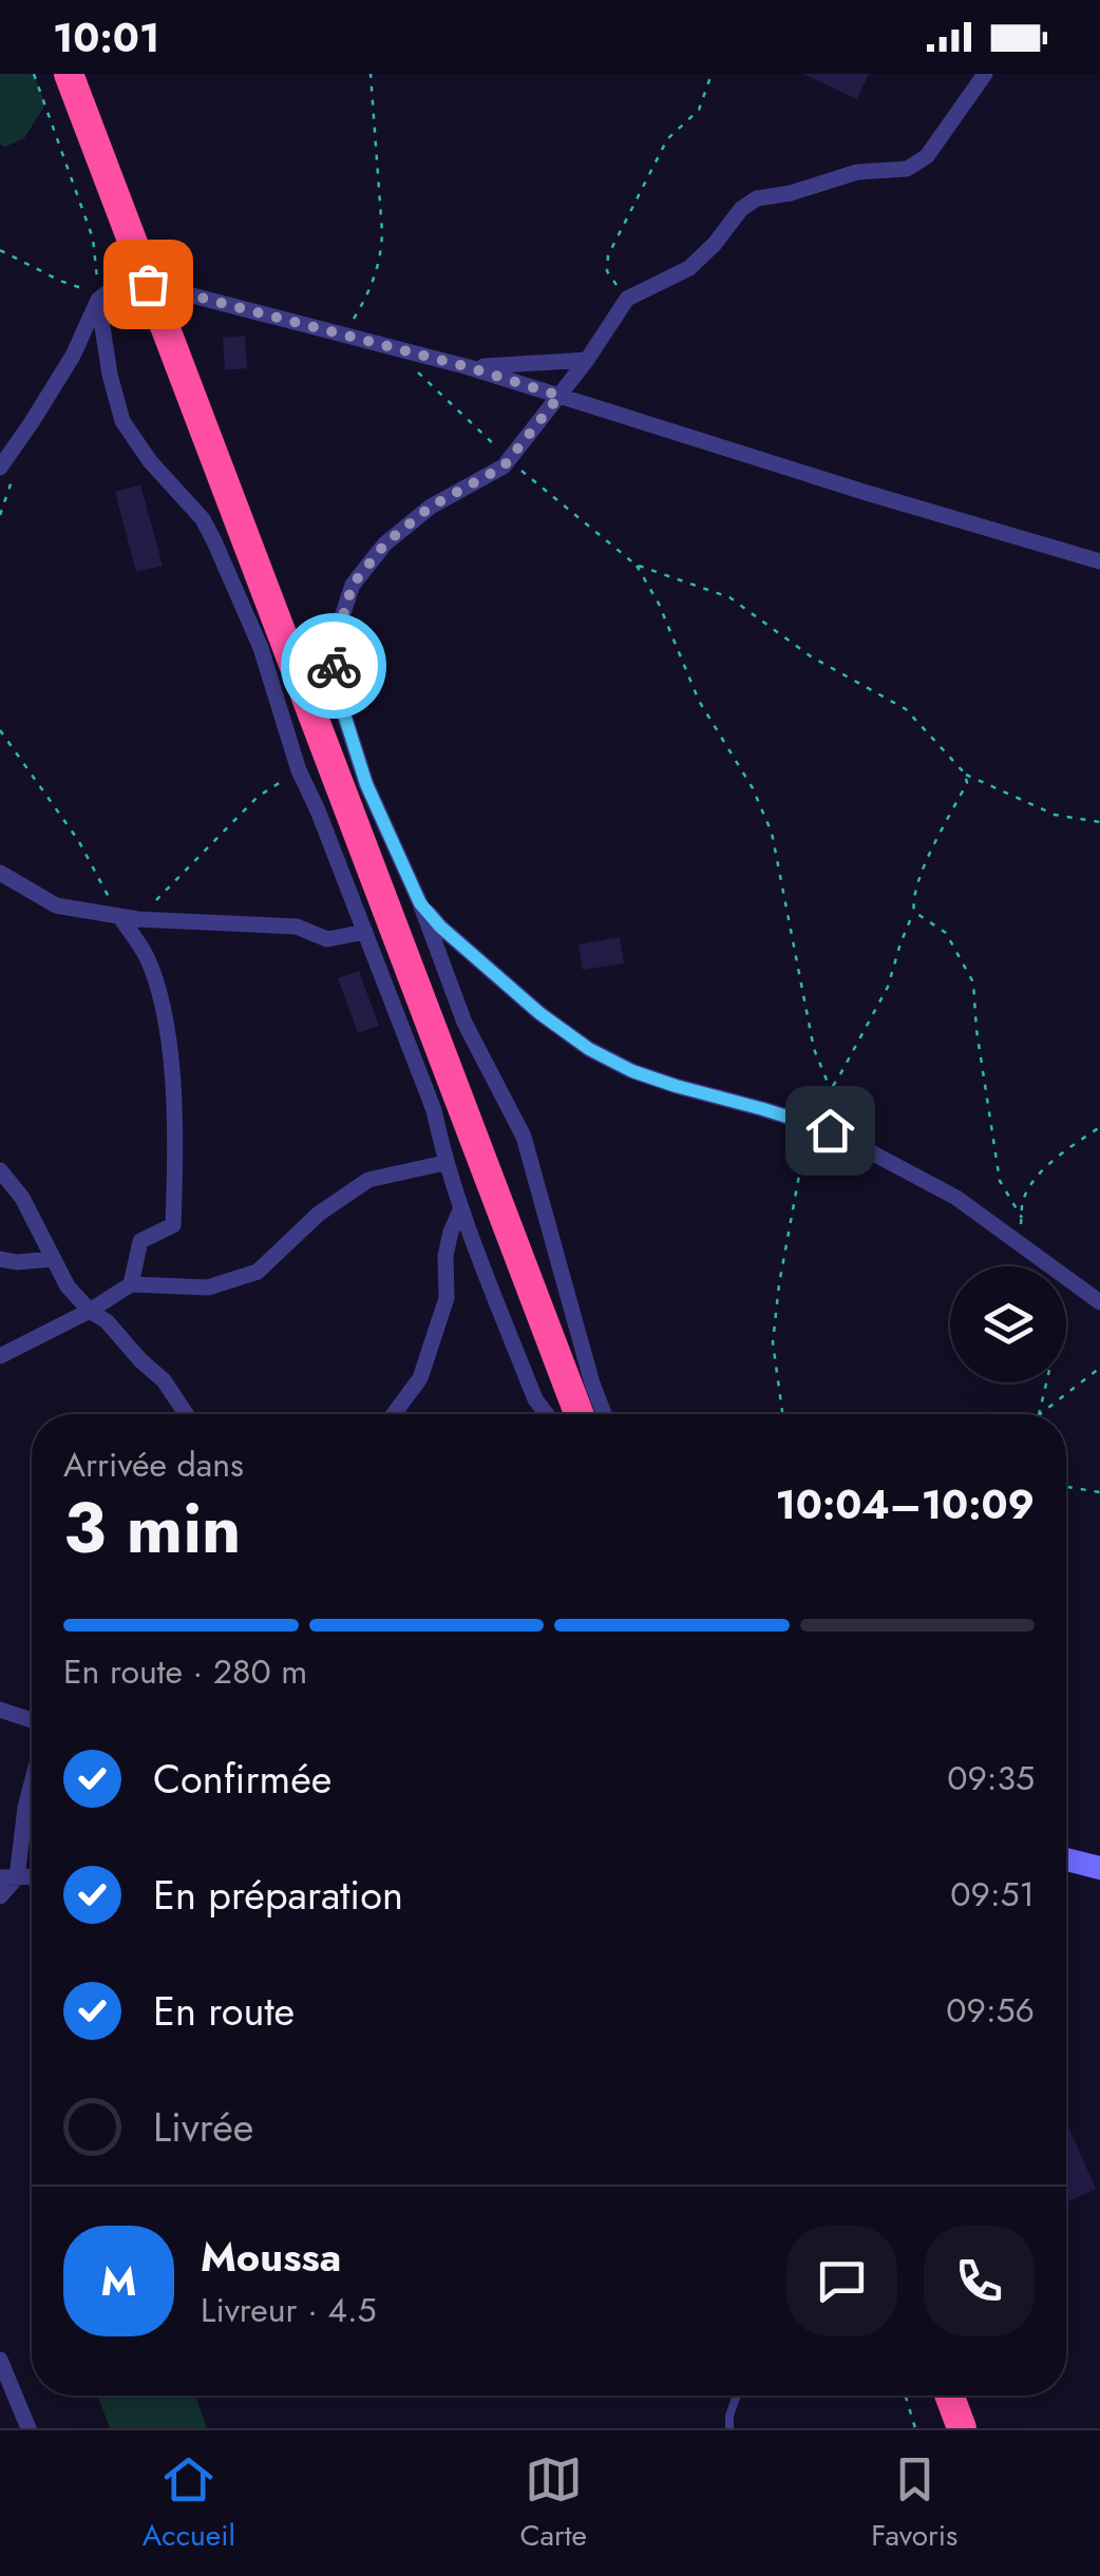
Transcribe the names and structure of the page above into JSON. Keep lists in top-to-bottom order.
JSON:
{
  "page": {
    "status": "10:01",
    "heading": ["3 min", "Arrivée dans", "10:04–10:09"],
    "panel": ["Moussa", "Livreur · 4.5"],
    "bar": "En route · 280 m",
    "list": [
      ["Confirmée", "09:35"],
      ["En préparation", "09:51"],
      ["En route", "09:56"],
      "Livrée"
    ],
    "round": "M",
    "tabs": ["Accueil", "Carte", "Favoris"]
  }
}
